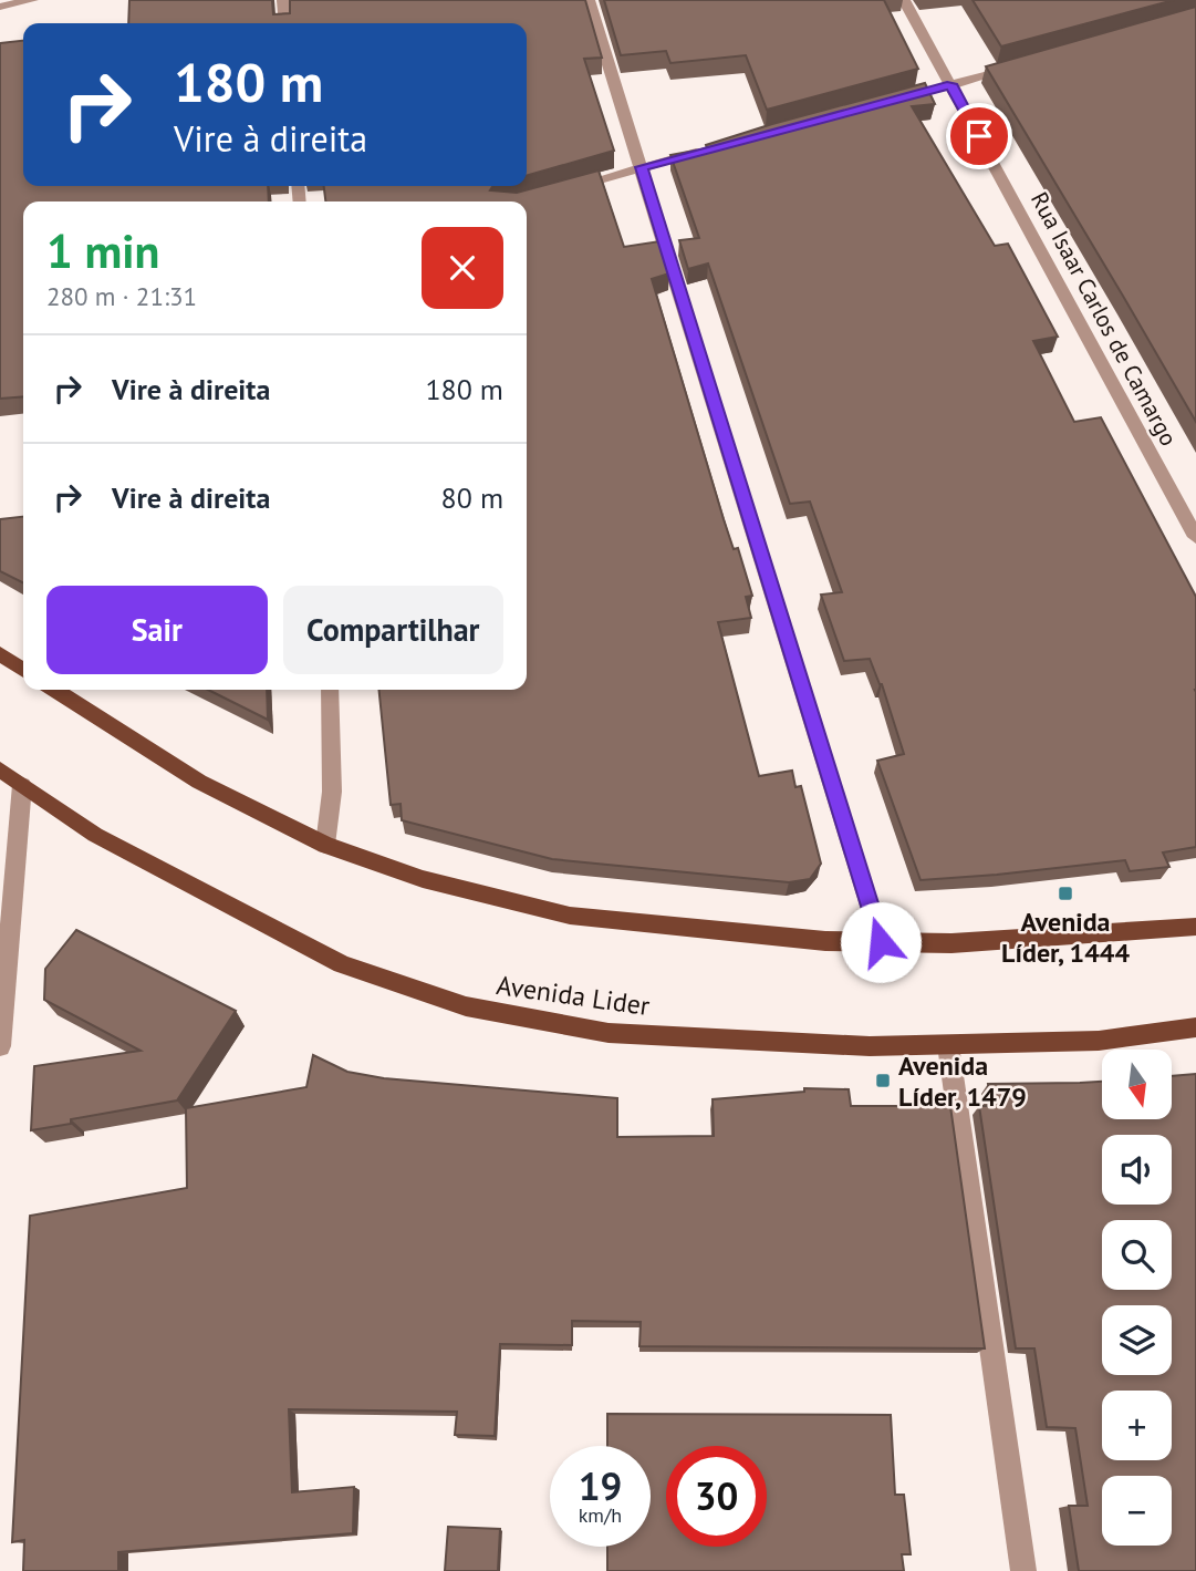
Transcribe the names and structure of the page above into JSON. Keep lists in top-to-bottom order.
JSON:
{
  "streets": {
    "main road": ["Avenida Lider"],
    "street": ["Rua Isaar Carlos de Camargo"]
  },
  "places": {
    "transit": ["Avenida Líder, 1444", "Avenida Líder, 1479"]
  },
  "north": "bottom",
  "page": {
    "turn": ["180 m", "Vire à direita"],
    "heading": ["1 min", "280 m · 21:31"],
    "list": [
      {
        "name": "Vire à direita",
        "value": "180 m"
      },
      {
        "name": "Vire à direita",
        "value": "80 m"
      }
    ],
    "buttons": ["Sair", "Compartilhar"],
    "map_buttons": ["+", "−"],
    "speed": "19 km/h",
    "limit": "30"
  }
}
